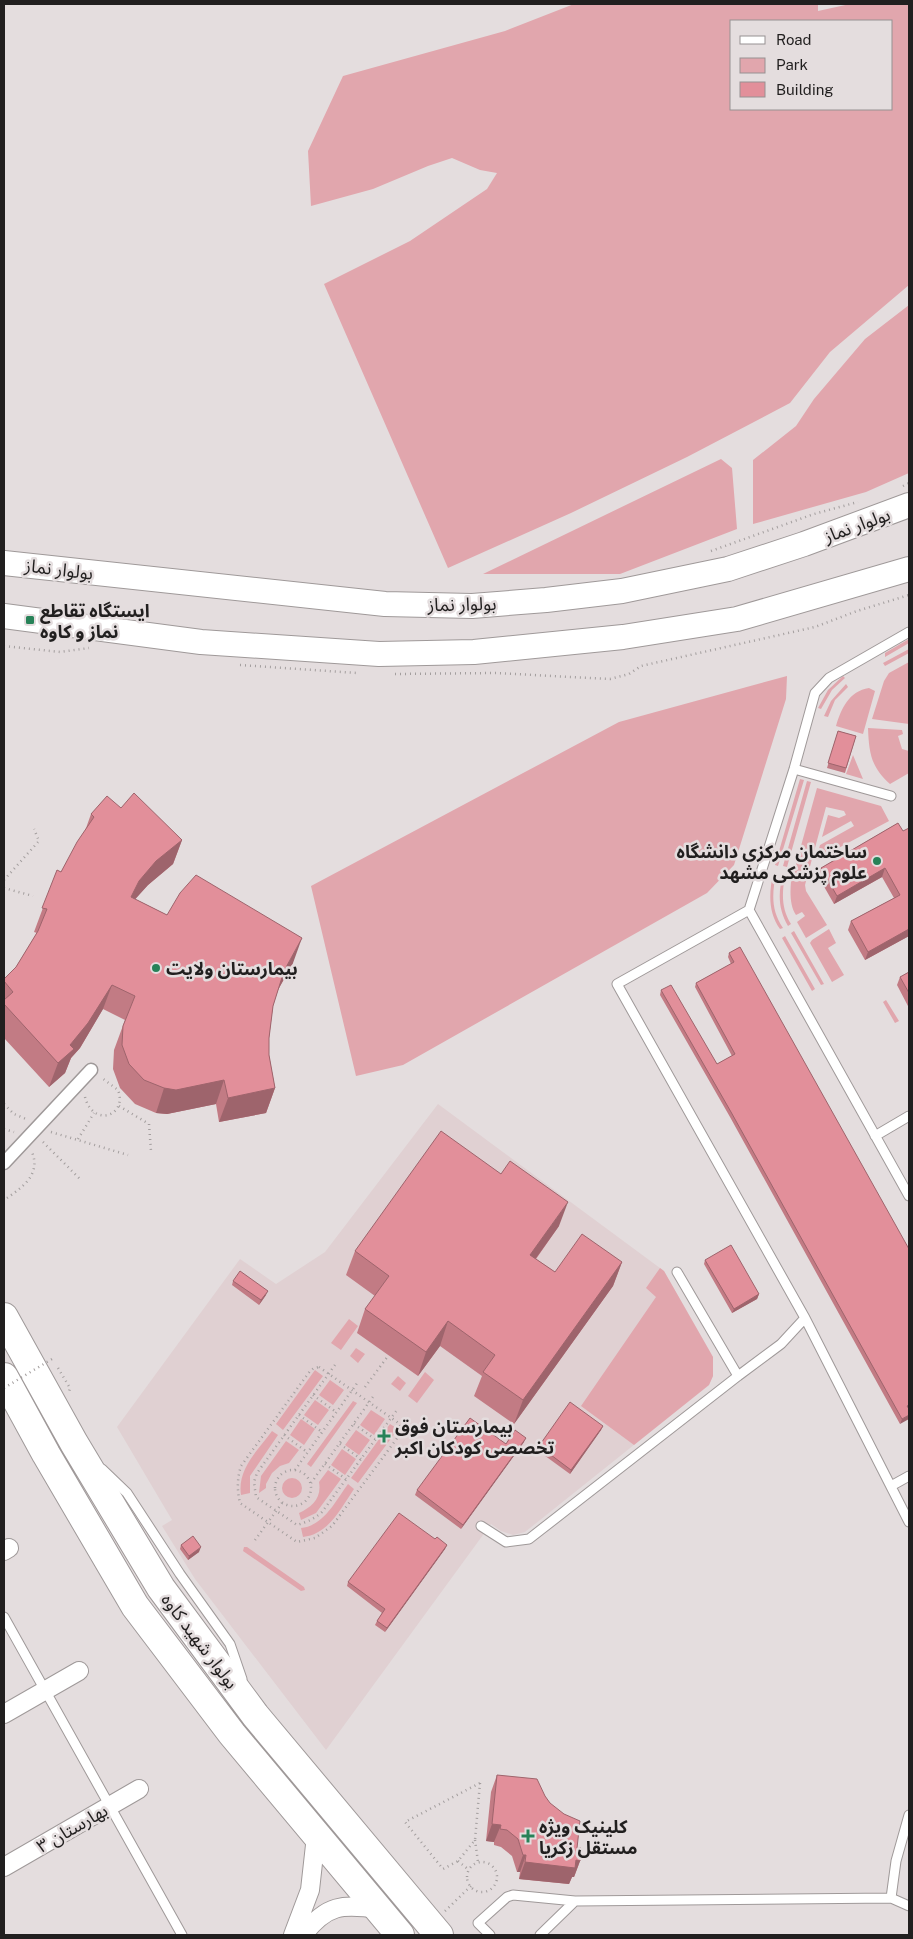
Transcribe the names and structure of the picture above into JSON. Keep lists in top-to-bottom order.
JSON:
{
  "streets": {
    "main road": ["بولوار نماز", "بولوار شهید کاوه"],
    "street": ["بهارستان ۳"]
  },
  "places": {
    "transit": ["ایستگاه تقاطع نماز و کاوه"],
    "other": ["ساختمان مرکزی دانشگاه علوم پزشکی مشهد", "بیمارستان ولایت"],
    "health": ["بیمارستان فوق تخصصی کودکان اکبر", "کلینیک ویژه مستقل زکریا"]
  },
  "legend": ["Road", "Park", "Building"]
}
